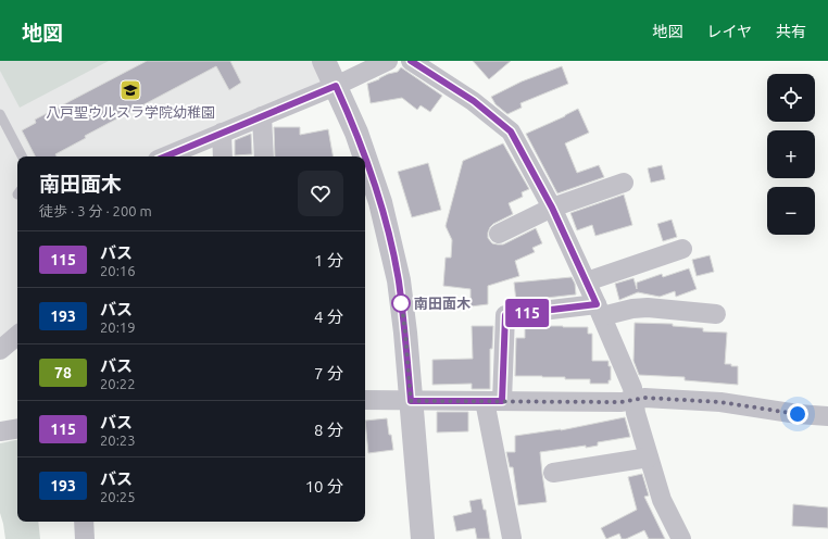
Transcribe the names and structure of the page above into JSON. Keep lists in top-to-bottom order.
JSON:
{
  "places": {
    "school or university": ["八戸聖ウルスラ学院幼稚園"],
    "other": ["南田面木"]
  },
  "lines": ["bus line 115"],
  "page": {
    "header": "地図",
    "nav": ["地図", "レイヤ", "共有"],
    "on_map": "115",
    "map_buttons": ["+", "−"],
    "heading": ["南田面木", "徒歩 · 3 分 · 200 m"],
    "list": [
      {
        "mark": "115",
        "name": "バス",
        "note": "20:16",
        "value": "1 分"
      },
      {
        "mark": "193",
        "name": "バス",
        "note": "20:19",
        "value": "4 分"
      },
      {
        "mark": "78",
        "name": "バス",
        "note": "20:22",
        "value": "7 分"
      },
      {
        "mark": "115",
        "name": "バス",
        "note": "20:23",
        "value": "8 分"
      },
      {
        "mark": "193",
        "name": "バス",
        "note": "20:25",
        "value": "10 分"
      }
    ]
  }
}
